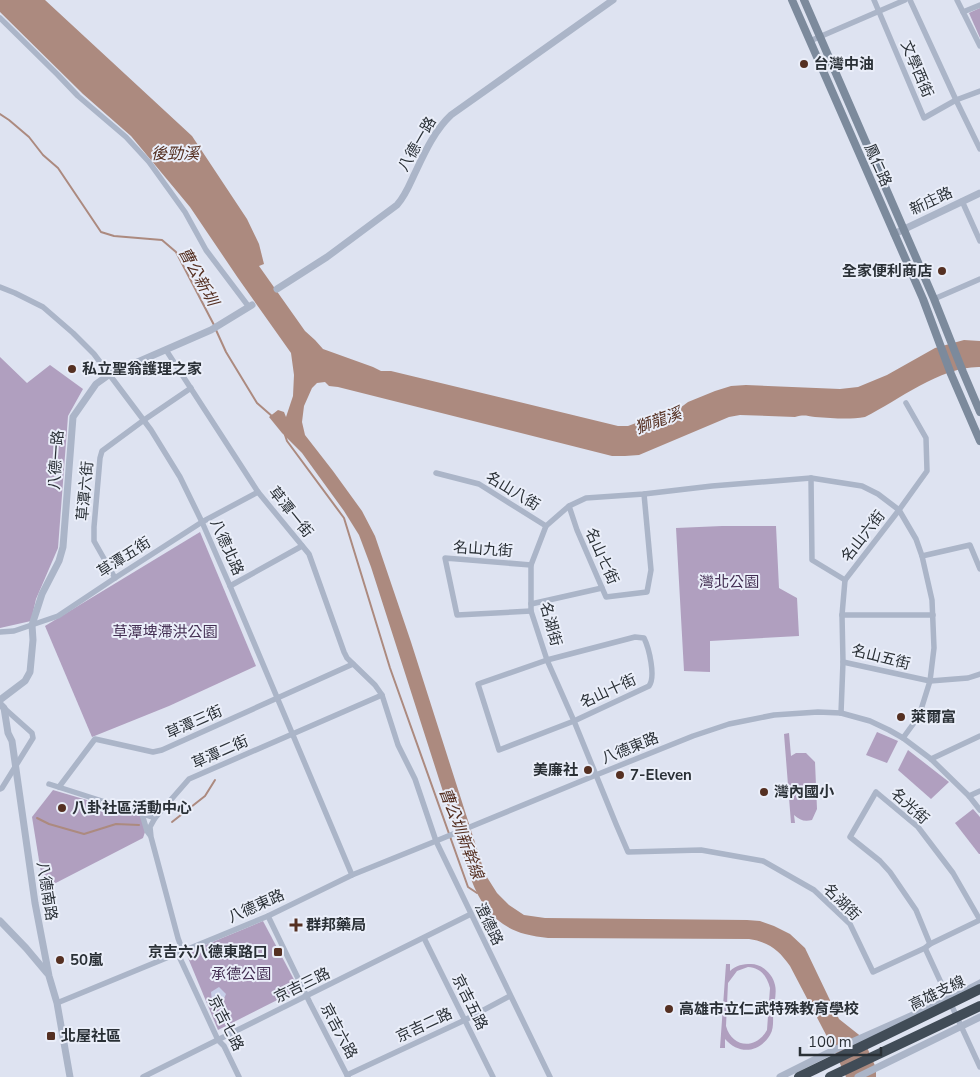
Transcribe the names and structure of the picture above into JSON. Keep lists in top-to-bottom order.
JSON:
{
  "streets": {
    "highway": ["高雄支線"],
    "main road": ["鳳仁路"],
    "street": [
      "文學西街",
      "八德一路",
      "新庄路",
      "草潭六街",
      "名山八街",
      "草潭一街",
      "名山六街",
      "八德北路",
      "名山九街",
      "名山七街",
      "草潭五街",
      "名湖街",
      "名山五街",
      "名山十街",
      "草潭三街",
      "八德東路",
      "草潭二街",
      "名光街",
      "八德南路",
      "澄德路",
      "京吉三路",
      "京吉五路",
      "京吉七路",
      "京吉二路",
      "京吉六路"
    ]
  },
  "crossings": [
    ["八德一路", "草潭一街"],
    ["八德一路", "八德北路"],
    ["八德一路", "草潭五街"],
    ["鳳仁路", "新庄路"],
    ["草潭六街", "草潭一街"],
    ["草潭六街", "八德北路"],
    ["草潭六街", "草潭五街"],
    ["名山八街", "名湖街"],
    ["草潭一街", "草潭五街"],
    ["草潭一街", "草潭三街"],
    ["草潭一街", "草潭二街"],
    ["草潭一街", "澄德路"],
    ["名山六街", "名湖街"],
    ["名山六街", "名山五街"],
    ["八德北路", "草潭五街"],
    ["八德北路", "草潭三街"],
    ["八德北路", "八德東路"],
    ["八德北路", "草潭二街"],
    ["名山九街", "名湖街"],
    ["名山七街", "名湖街"],
    ["名湖街", "名山五街"],
    ["名湖街", "名山十街"],
    ["名湖街", "八德東路"],
    ["名湖街", "名光街"],
    ["八德東路", "草潭二街"],
    ["八德東路", "八德南路"],
    ["八德東路", "澄德路"],
    ["八德東路", "京吉七路"],
    ["八德東路", "京吉六路"],
    ["草潭二街", "澄德路"],
    ["草潭二街", "京吉七路"],
    ["澄德路", "京吉三路"],
    ["澄德路", "京吉二路"],
    ["京吉三路", "京吉五路"],
    ["京吉三路", "京吉七路"],
    ["京吉三路", "京吉六路"],
    ["京吉五路", "京吉二路"],
    ["京吉二路", "京吉六路"]
  ],
  "water": [
    "後勁溪",
    "曹公新圳",
    "獅龍溪",
    "曹公圳新幹線"
  ],
  "parks": ["灣北公園", "草潭埤滯洪公園", "承德公園"],
  "places": {
    "other": [
      "台灣中油",
      "全家便利商店",
      "私立聖翁護理之家",
      "萊爾富",
      "美廉社",
      "7-Eleven",
      "灣內國小",
      "八卦社區活動中心",
      "50嵐",
      "高雄市立仁武特殊教育學校"
    ],
    "health": ["群邦藥局"],
    "transit": ["京吉六八德東路口", "北屋社區"]
  },
  "scale_bar": "100 m"
}
